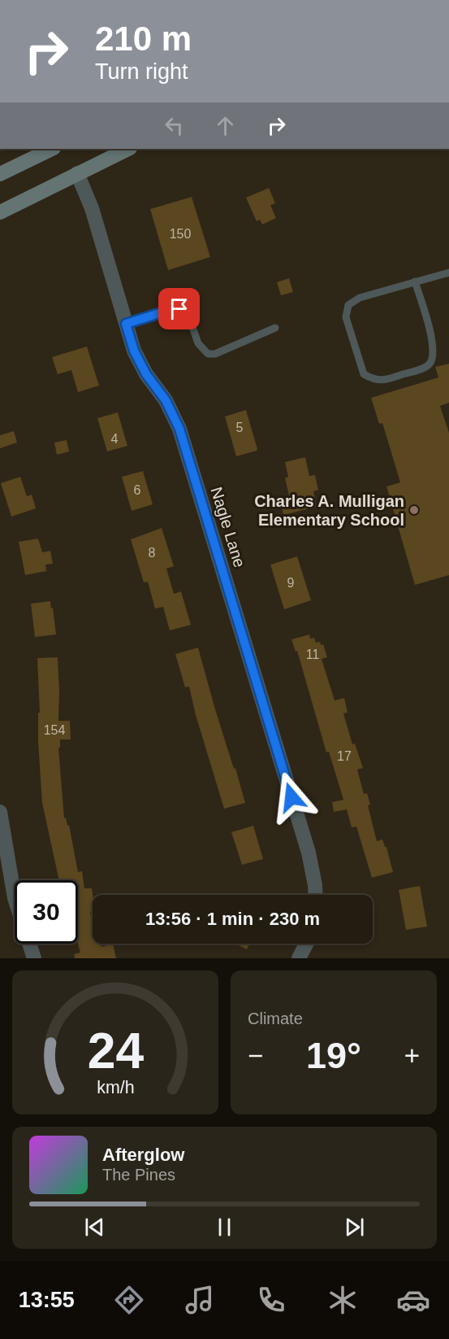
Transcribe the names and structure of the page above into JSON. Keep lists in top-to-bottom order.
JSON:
{
  "streets": {
    "street": ["Nagle Lane"]
  },
  "places": ["Charles A. Mulligan Elementary School"],
  "house_numbers": [
    "150",
    "5",
    "4",
    "6",
    "8",
    "9",
    "11",
    "154",
    "17"
  ],
  "page": {
    "turn": ["210 m", "Turn right"],
    "limit": "30",
    "trip": "13:56 · 1 min · 230 m",
    "tile": "Climate",
    "heat": ["−", "19°", "+"],
    "song": ["Afterglow", "The Pines"],
    "tabs": "13:55",
    "gauge": ["24", "km/h"]
  }
}
